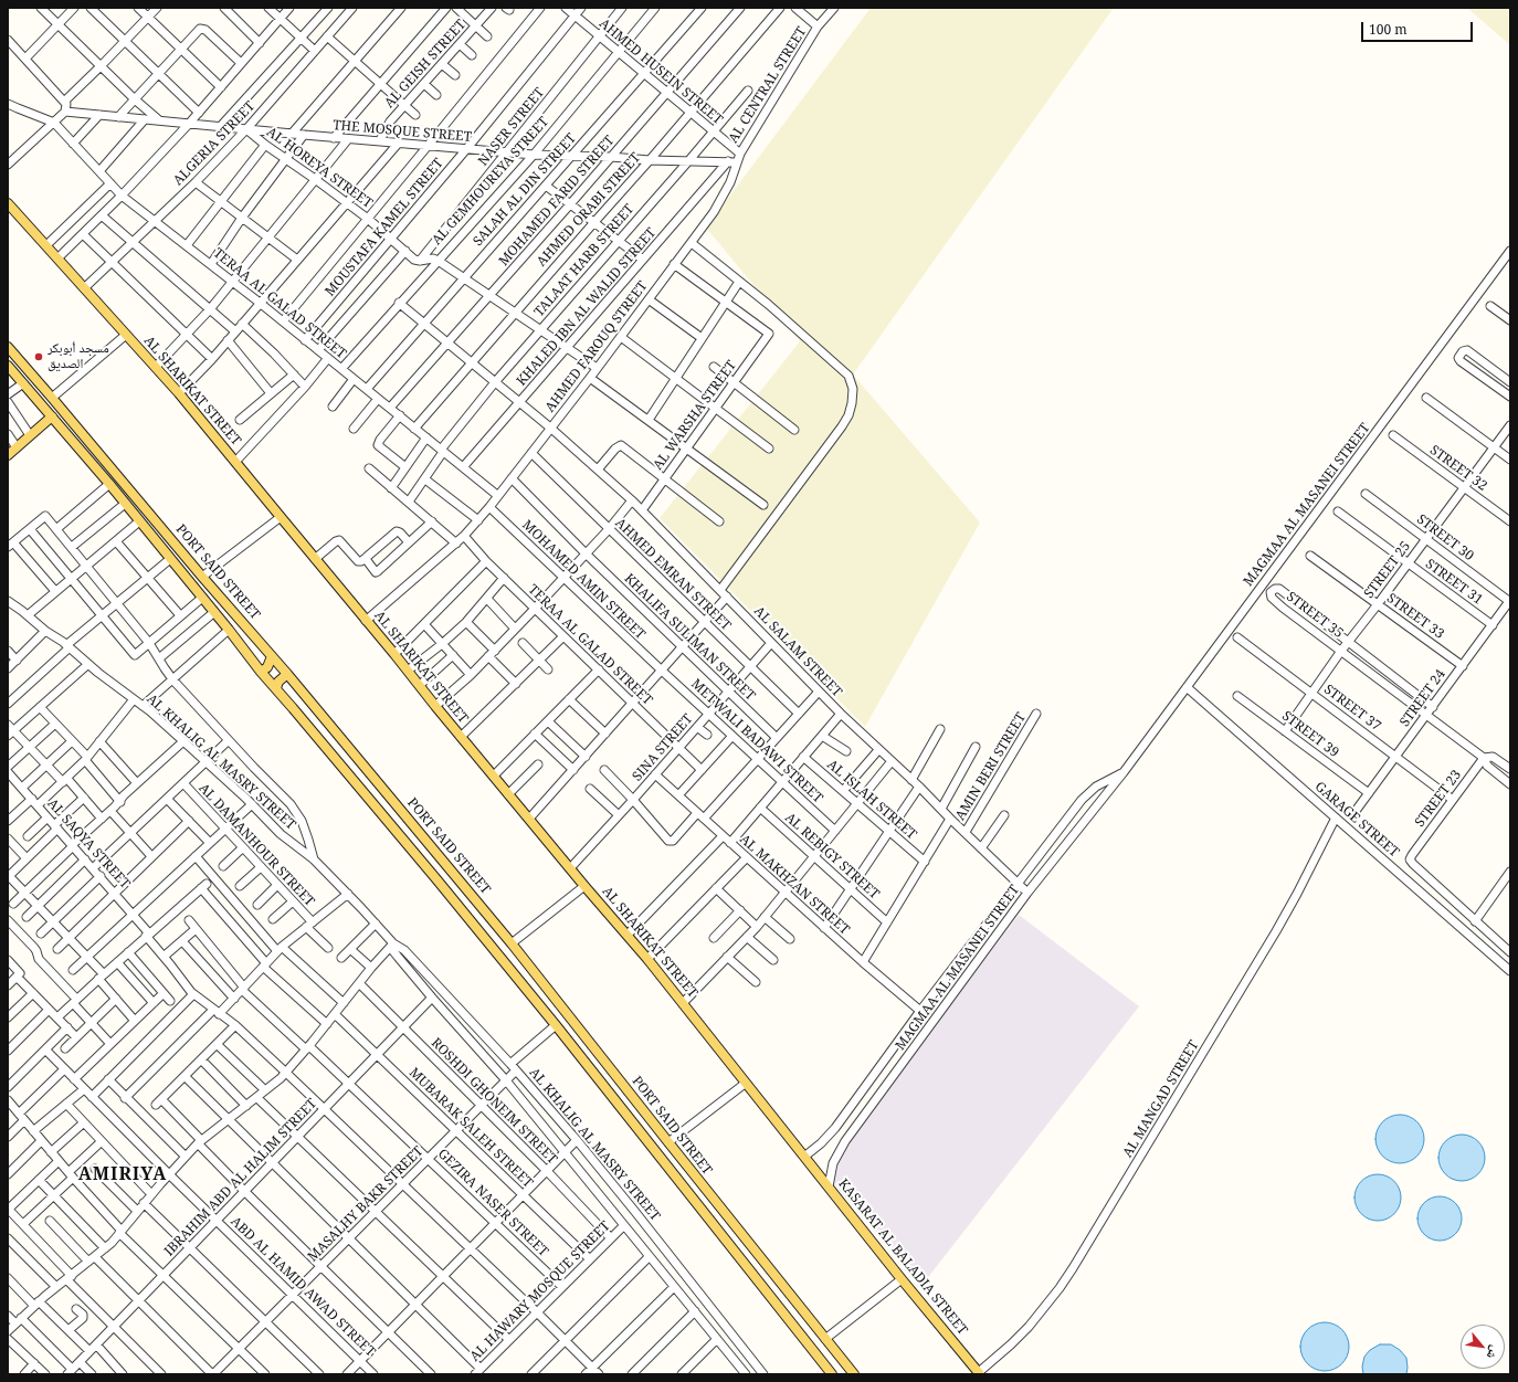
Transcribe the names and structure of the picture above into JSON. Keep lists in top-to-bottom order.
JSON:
{
  "streets": {
    "main road": ["AL SHARIKAT STREET", "PORT SAID STREET", "KASARAT AL BALADIA STREET"],
    "street": [
      "AL GEISH STREET",
      "AHMED HUSEIN STREET",
      "AL CENTRAL STREET",
      "NASER STREET",
      "THE MOSQUE STREET",
      "ALGERIA STREET",
      "AL HOREYA STREET",
      "AL GEMHOUREYA STREET",
      "SALAH AL DIN STREET",
      "MOHAMED FARID STREET",
      "AHMED ORABI STREET",
      "MOUSTAFA KAMEL STREET",
      "TALAAT HARB STREET",
      "TERAA AL GALAD STREET",
      "KHALED IBN AL WALID STREET",
      "AHMED FAROUQ STREET",
      "AL WARSHA STREET",
      "STREET 32",
      "MAGMAA AL MASANEI STREET",
      "STREET 30",
      "STREET 25",
      "AHMED EMRAN STREET",
      "MOHAMED AMIN STREET",
      "STREET 31",
      "STREET 35",
      "STREET 33",
      "KHALIFA SULIMAN STREET",
      "AL SALAM STREET",
      "STREET 24",
      "STREET 37",
      "STREET 39",
      "METWALI BADAWI STREET",
      "SINA STREET",
      "AL KHALIG AL MASRY STREET",
      "AMIN BERI STREET",
      "STREET 23",
      "AL ISLAH STREET",
      "GARAGE STREET",
      "AL SAQYA STREET",
      "AL DAMANHOUR STREET",
      "AL REBIGY STREET",
      "AL MAKHZAN STREET",
      "AL MANGAD STREET",
      "ROSHDI GHONEIM STREET",
      "MUBARAK SALEH STREET",
      "IBRAHIM ABD AL HALIM STREET",
      "GEZIRA NASER STREET",
      "MASALHY BAKR STREET",
      "ABD AL HAMID AWAD STREET",
      "AL HAWARY MOSQUE STREET"
    ]
  },
  "crossings": [
    ["AL GEISH STREET", "THE MOSQUE STREET"],
    ["AHMED HUSEIN STREET", "AL CENTRAL STREET"],
    ["AHMED HUSEIN STREET", "NASER STREET"],
    ["AHMED HUSEIN STREET", "THE MOSQUE STREET"],
    ["AHMED HUSEIN STREET", "AL GEMHOUREYA STREET"],
    ["AHMED HUSEIN STREET", "SALAH AL DIN STREET"],
    ["AHMED HUSEIN STREET", "MOHAMED FARID STREET"],
    ["AHMED HUSEIN STREET", "AHMED ORABI STREET"],
    ["AHMED HUSEIN STREET", "MOUSTAFA KAMEL STREET"],
    ["AHMED HUSEIN STREET", "TALAAT HARB STREET"],
    ["AHMED HUSEIN STREET", "AHMED FAROUQ STREET"],
    ["AL CENTRAL STREET", "THE MOSQUE STREET"],
    ["AL CENTRAL STREET", "AHMED FAROUQ STREET"],
    ["NASER STREET", "THE MOSQUE STREET"],
    ["NASER STREET", "AL HOREYA STREET"],
    ["THE MOSQUE STREET", "ALGERIA STREET"],
    ["THE MOSQUE STREET", "AL HOREYA STREET"],
    ["THE MOSQUE STREET", "AL GEMHOUREYA STREET"],
    ["THE MOSQUE STREET", "SALAH AL DIN STREET"],
    ["THE MOSQUE STREET", "MOHAMED FARID STREET"],
    ["THE MOSQUE STREET", "AHMED ORABI STREET"],
    ["THE MOSQUE STREET", "MOUSTAFA KAMEL STREET"],
    ["THE MOSQUE STREET", "TALAAT HARB STREET"],
    ["THE MOSQUE STREET", "KHALED IBN AL WALID STREET"],
    ["THE MOSQUE STREET", "AHMED FAROUQ STREET"],
    ["ALGERIA STREET", "AL HOREYA STREET"],
    ["ALGERIA STREET", "TERAA AL GALAD STREET"],
    ["ALGERIA STREET", "AL SHARIKAT STREET"],
    ["AL HOREYA STREET", "MOUSTAFA KAMEL STREET"],
    ["AL GEMHOUREYA STREET", "TERAA AL GALAD STREET"],
    ["AL GEMHOUREYA STREET", "AL SALAM STREET"],
    ["SALAH AL DIN STREET", "TERAA AL GALAD STREET"],
    ["SALAH AL DIN STREET", "AL SALAM STREET"],
    ["MOHAMED FARID STREET", "TERAA AL GALAD STREET"],
    ["MOHAMED FARID STREET", "AL SALAM STREET"],
    ["AHMED ORABI STREET", "TERAA AL GALAD STREET"],
    ["AHMED ORABI STREET", "AL SALAM STREET"],
    ["MOUSTAFA KAMEL STREET", "TERAA AL GALAD STREET"],
    ["TALAAT HARB STREET", "TERAA AL GALAD STREET"],
    ["TALAAT HARB STREET", "AL SALAM STREET"],
    ["TERAA AL GALAD STREET", "KHALED IBN AL WALID STREET"],
    ["TERAA AL GALAD STREET", "AHMED FAROUQ STREET"],
    ["TERAA AL GALAD STREET", "SINA STREET"],
    ["KHALED IBN AL WALID STREET", "AL SALAM STREET"],
    ["AHMED FAROUQ STREET", "AL SHARIKAT STREET"],
    ["AHMED FAROUQ STREET", "AHMED EMRAN STREET"],
    ["AHMED FAROUQ STREET", "MOHAMED AMIN STREET"],
    ["AHMED FAROUQ STREET", "KHALIFA SULIMAN STREET"],
    ["AHMED FAROUQ STREET", "AL SALAM STREET"],
    ["AL SHARIKAT STREET", "MAGMAA AL MASANEI STREET"],
    ["AL SHARIKAT STREET", "SINA STREET"],
    ["AL SHARIKAT STREET", "KASARAT AL BALADIA STREET"],
    ["AL WARSHA STREET", "AL SALAM STREET"],
    ["STREET 32", "STREET 25"],
    ["MAGMAA AL MASANEI STREET", "AL SALAM STREET"],
    ["MAGMAA AL MASANEI STREET", "GARAGE STREET"],
    ["MAGMAA AL MASANEI STREET", "AL MAKHZAN STREET"],
    ["MAGMAA AL MASANEI STREET", "KASARAT AL BALADIA STREET"],
    ["STREET 30", "STREET 25"],
    ["STREET 30", "STREET 24"],
    ["STREET 25", "STREET 31"],
    ["STREET 25", "STREET 35"],
    ["STREET 25", "STREET 33"],
    ["STREET 25", "STREET 37"],
    ["STREET 25", "STREET 39"],
    ["PORT SAID STREET", "MASALHY BAKR STREET"],
    ["AHMED EMRAN STREET", "SINA STREET"],
    ["MOHAMED AMIN STREET", "METWALI BADAWI STREET"],
    ["STREET 31", "STREET 24"],
    ["STREET 35", "STREET 24"],
    ["STREET 35", "STREET 23"],
    ["STREET 33", "STREET 24"],
    ["KHALIFA SULIMAN STREET", "SINA STREET"],
    ["AL SALAM STREET", "SINA STREET"],
    ["AL SALAM STREET", "AMIN BERI STREET"],
    ["STREET 24", "STREET 37"],
    ["STREET 24", "STREET 39"],
    ["STREET 37", "STREET 23"],
    ["METWALI BADAWI STREET", "SINA STREET"],
    ["SINA STREET", "AL MAKHZAN STREET"],
    ["AL KHALIG AL MASRY STREET", "IBRAHIM ABD AL HALIM STREET"],
    ["AL KHALIG AL MASRY STREET", "MASALHY BAKR STREET"],
    ["AL KHALIG AL MASRY STREET", "AL HAWARY MOSQUE STREET"],
    ["GARAGE STREET", "AL MANGAD STREET"],
    ["AL SAQYA STREET", "IBRAHIM ABD AL HALIM STREET"],
    ["AL SAQYA STREET", "MASALHY BAKR STREET"],
    ["AL SAQYA STREET", "AL HAWARY MOSQUE STREET"],
    ["AL MANGAD STREET", "KASARAT AL BALADIA STREET"],
    ["ROSHDI GHONEIM STREET", "IBRAHIM ABD AL HALIM STREET"],
    ["ROSHDI GHONEIM STREET", "MASALHY BAKR STREET"],
    ["ROSHDI GHONEIM STREET", "AL HAWARY MOSQUE STREET"],
    ["MUBARAK SALEH STREET", "IBRAHIM ABD AL HALIM STREET"],
    ["MUBARAK SALEH STREET", "MASALHY BAKR STREET"],
    ["MUBARAK SALEH STREET", "AL HAWARY MOSQUE STREET"],
    ["IBRAHIM ABD AL HALIM STREET", "GEZIRA NASER STREET"],
    ["IBRAHIM ABD AL HALIM STREET", "ABD AL HAMID AWAD STREET"],
    ["GEZIRA NASER STREET", "MASALHY BAKR STREET"],
    ["GEZIRA NASER STREET", "AL HAWARY MOSQUE STREET"],
    ["MASALHY BAKR STREET", "ABD AL HAMID AWAD STREET"]
  ],
  "districts": ["AMIRIYA"],
  "places": ["مسجد أبوبكر الصديق"],
  "scale_bar": "100 m",
  "north": "bottom right"
}
